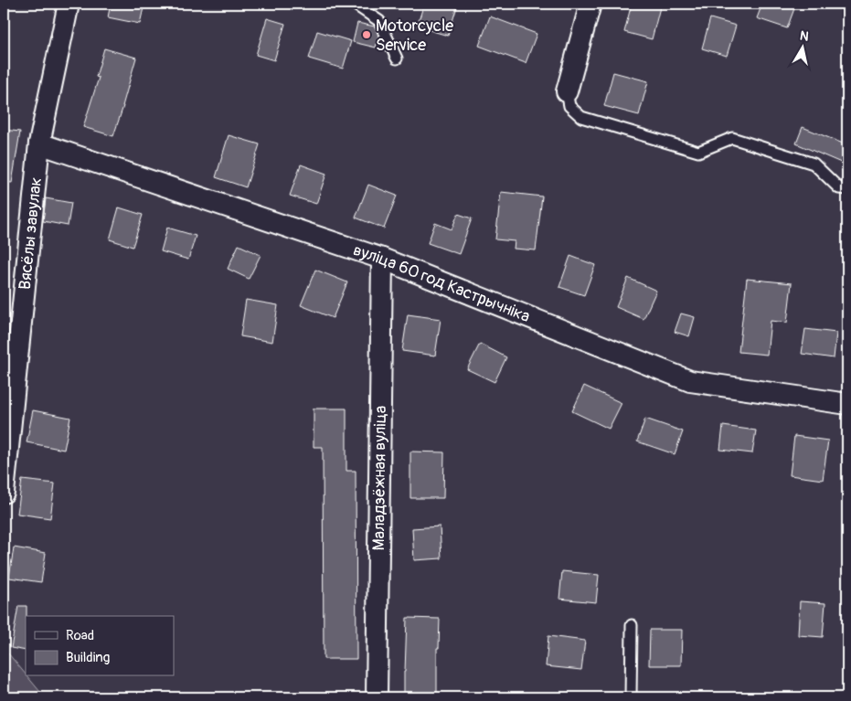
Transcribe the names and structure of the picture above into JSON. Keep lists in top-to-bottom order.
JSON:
{
  "streets": {
    "street": ["Вясёлы завулак", "вуліца 60 год Кастрычніка", "Маладзёжная вуліца"]
  },
  "crossings": [
    ["Вясёлы завулак", "вуліца 60 год Кастрычніка"],
    ["вуліца 60 год Кастрычніка", "Маладзёжная вуліца"]
  ],
  "places": ["Motorcycle Service"],
  "legend": ["Road", "Building"],
  "north": "top"
}
